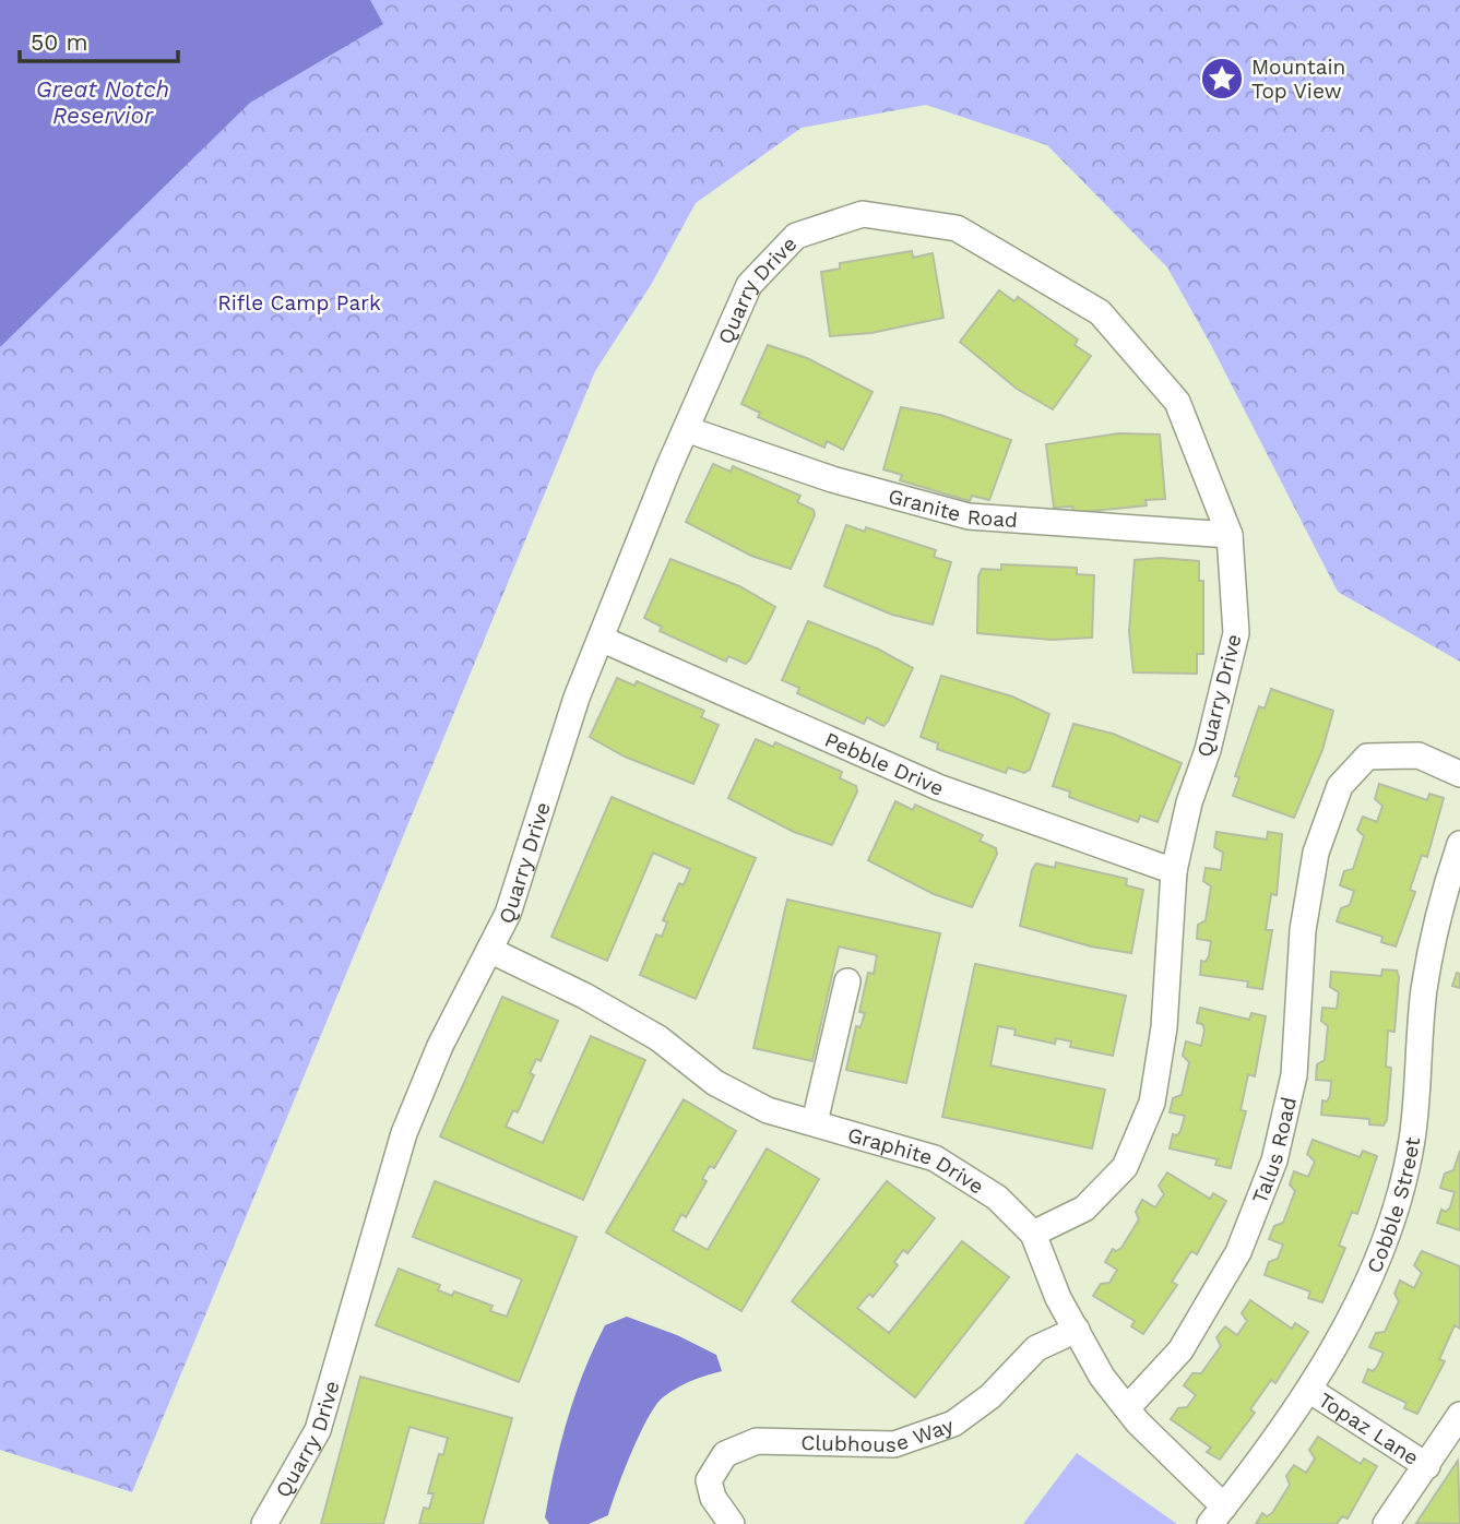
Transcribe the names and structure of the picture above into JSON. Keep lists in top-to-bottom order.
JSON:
{
  "streets": {
    "street": [
      "Quarry Drive",
      "Granite Road",
      "Pebble Drive",
      "Talus Road",
      "Graphite Drive",
      "Cobble Street",
      "Topaz Lane",
      "Clubhouse Way"
    ]
  },
  "crossings": [
    ["Quarry Drive", "Granite Road"],
    ["Quarry Drive", "Pebble Drive"],
    ["Quarry Drive", "Graphite Drive"],
    ["Talus Road", "Graphite Drive"],
    ["Graphite Drive", "Cobble Street"],
    ["Graphite Drive", "Clubhouse Way"],
    ["Cobble Street", "Topaz Lane"]
  ],
  "water": ["Great Notch Reservior"],
  "parks": ["Rifle Camp Park"],
  "places": {
    "place": ["Mountain Top View"]
  },
  "scale_bar": "50 m"
}
